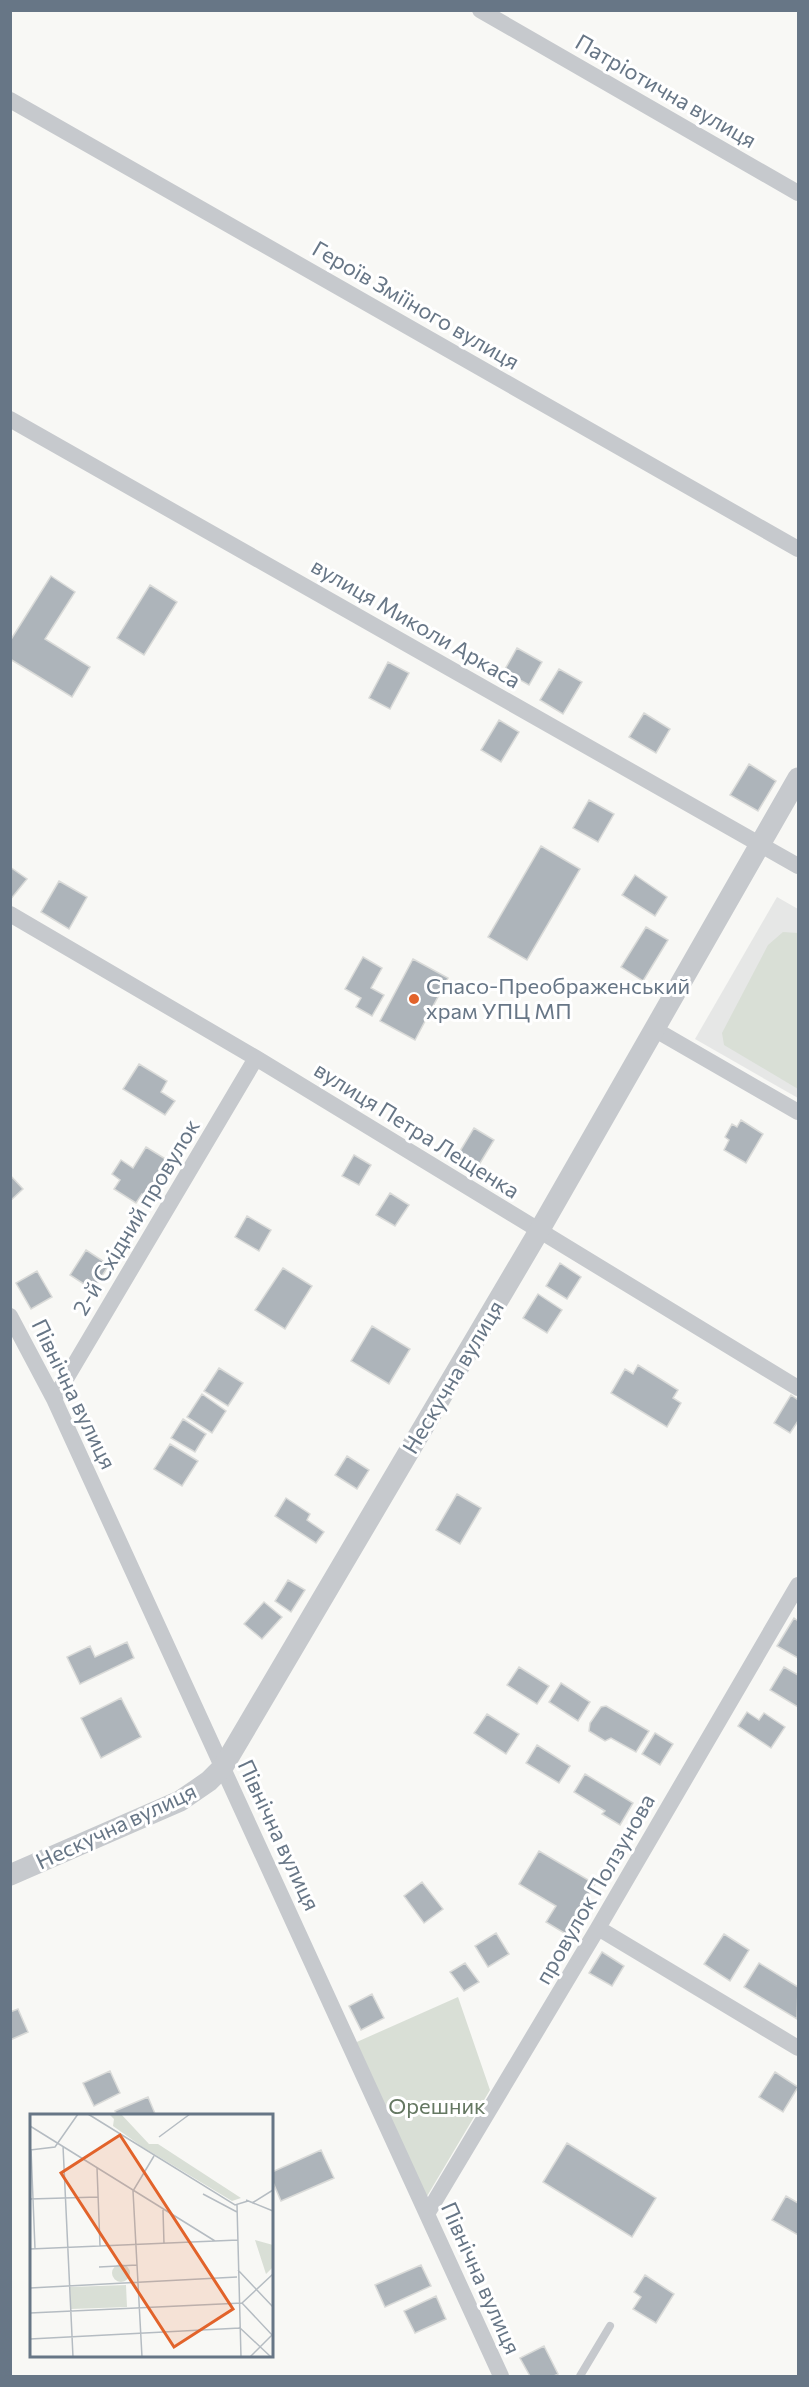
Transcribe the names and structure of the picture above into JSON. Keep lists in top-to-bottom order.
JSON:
{
  "streets": {
    "street": [
      "Патріотична вулиця",
      "Героїв Зміїного вулиця",
      "вулиця Миколи Аркаса",
      "вулиця Петра Лещенка",
      "2-й Східний провулок",
      "Нескучна вулиця",
      "Північна вулиця",
      "провулок Ползунова"
    ]
  },
  "crossings": [
    ["вулиця Миколи Аркаса", "Нескучна вулиця"],
    ["вулиця Петра Лещенка", "2-й Східний провулок"],
    ["вулиця Петра Лещенка", "Нескучна вулиця"],
    ["2-й Східний провулок", "Північна вулиця"],
    ["Нескучна вулиця", "Північна вулиця"],
    ["Північна вулиця", "провулок Ползунова"]
  ],
  "parks": ["Орешник"],
  "places": ["Спасо-Преображенський храм УПЦ МП"]
}
